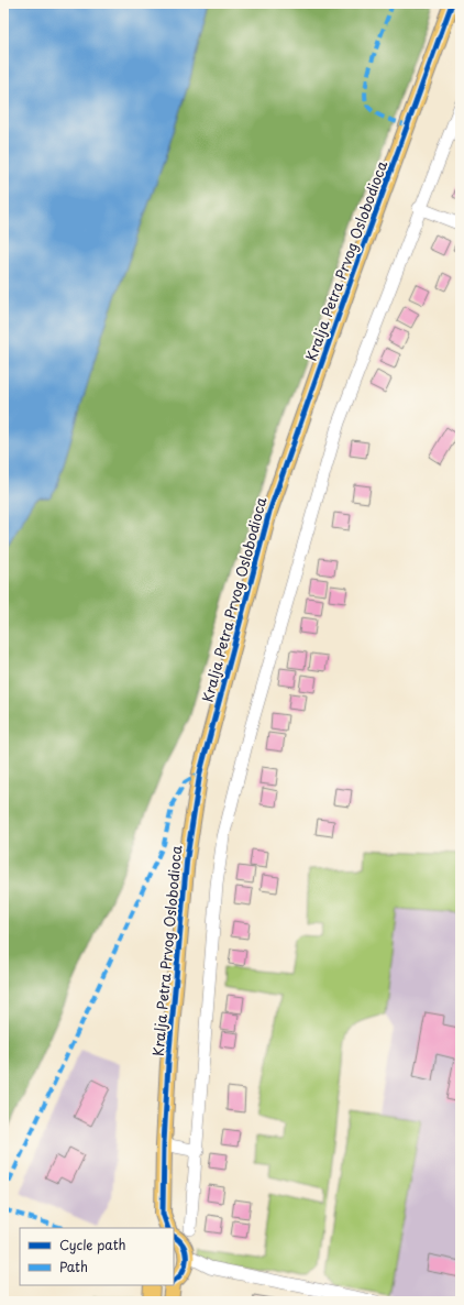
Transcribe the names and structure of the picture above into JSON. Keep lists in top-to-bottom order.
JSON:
{
  "streets": {
    "main road": ["Kralja Petra Prvog Oslobodioca"]
  },
  "legend": ["Cycle path", "Path"]
}
